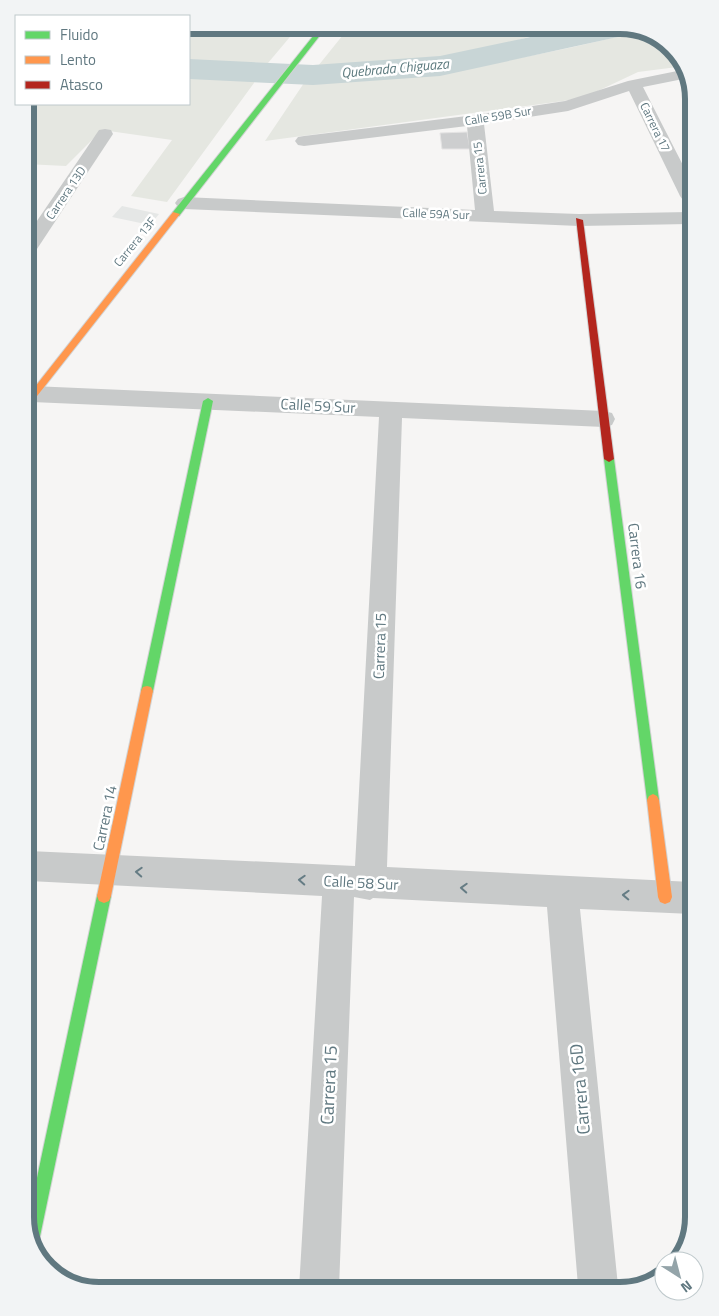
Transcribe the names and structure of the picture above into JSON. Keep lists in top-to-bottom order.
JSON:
{
  "streets": {
    "street": [
      "Calle 59B Sur",
      "Carrera 17",
      "Carrera 15",
      "Carrera 13D",
      "Calle 59A Sur",
      "Carrera 13F",
      "Calle 59 Sur",
      "Carrera 16",
      "Carrera 14",
      "Calle 58 Sur",
      "Carrera 16D"
    ]
  },
  "crossings": [
    ["Calle 59B Sur", "Carrera 17"],
    ["Calle 59B Sur", "Carrera 15"],
    ["Carrera 15", "Calle 59A Sur"],
    ["Carrera 15", "Calle 59 Sur"],
    ["Carrera 15", "Calle 58 Sur"],
    ["Calle 59A Sur", "Carrera 13F"],
    ["Calle 59A Sur", "Carrera 16"],
    ["Calle 59 Sur", "Carrera 16"],
    ["Calle 59 Sur", "Carrera 14"],
    ["Carrera 16", "Calle 58 Sur"],
    ["Carrera 14", "Calle 58 Sur"],
    ["Calle 58 Sur", "Carrera 16D"]
  ],
  "one_way": ["Calle 58 Sur"],
  "water": ["Quebrada Chiguaza"],
  "legend": ["Fluido", "Lento", "Atasco"],
  "north": "bottom right"
}
